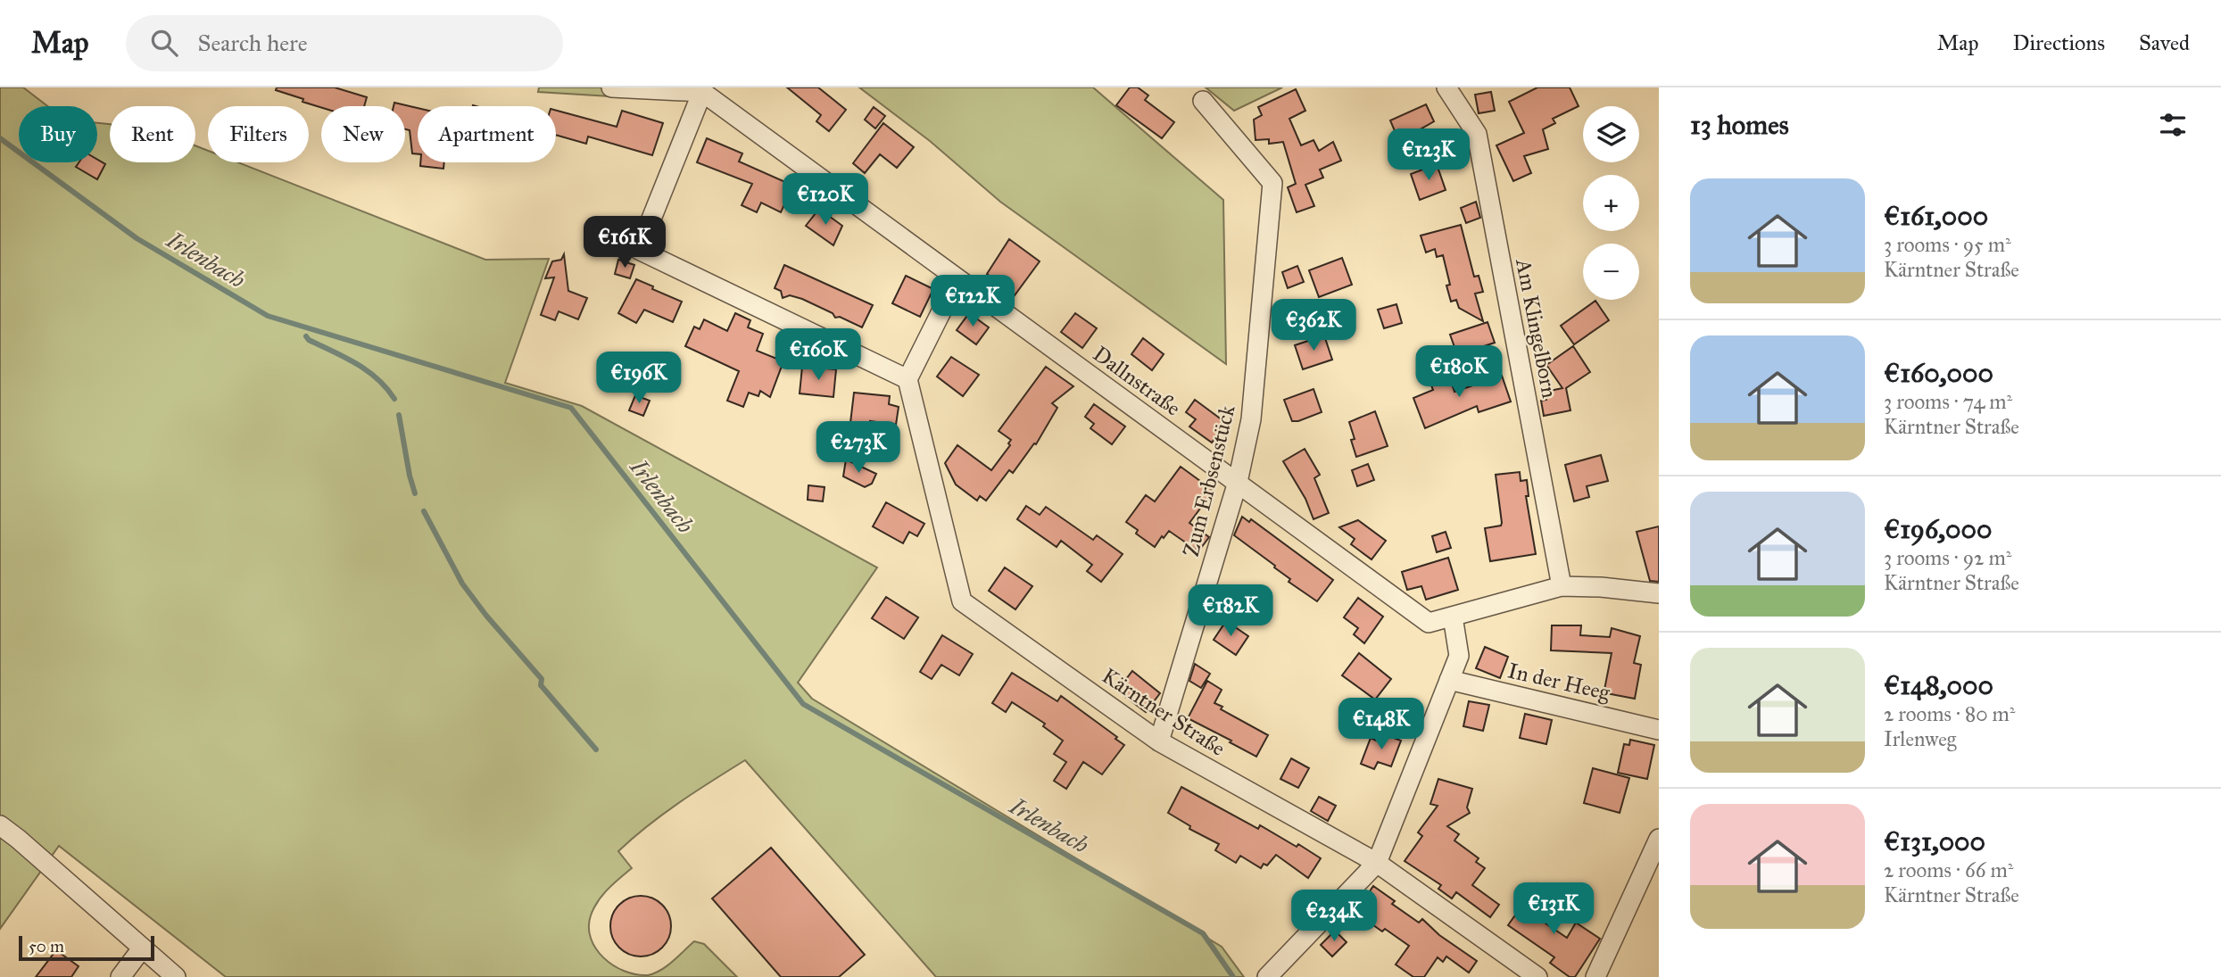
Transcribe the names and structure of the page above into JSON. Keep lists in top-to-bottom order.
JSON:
{
  "streets": {
    "street": [
      "Am Klingelborn",
      "Dallnstraße",
      "Zum Erbsenstück",
      "In der Heeg",
      "Kärntner Straße"
    ]
  },
  "crossings": [
    ["Am Klingelborn", "Dallnstraße"],
    ["Dallnstraße", "Zum Erbsenstück"],
    ["Zum Erbsenstück", "Kärntner Straße"]
  ],
  "water": ["Irlenbach"],
  "scale_bar": "50 m",
  "page": {
    "header": "Map",
    "search": "Search here",
    "nav": ["Map", "Directions", "Saved"],
    "heading": "13 homes",
    "map_buttons": ["+", "−"],
    "chip": [
      "Buy",
      "Rent",
      "Filters",
      "New",
      "Apartment"
    ],
    "price": [
      "€123K",
      "€120K",
      "€161K",
      "€122K",
      "€362K",
      "€160K",
      "€180K",
      "€196K",
      "€273K",
      "€182K",
      "€148K",
      "€131K",
      "€234K"
    ],
    "list": [
      {
        "name": "€161,000",
        "note": "3 rooms · 95 m² · Kärntner Straße"
      },
      {
        "name": "€160,000",
        "note": "3 rooms · 74 m² · Kärntner Straße"
      },
      {
        "name": "€196,000",
        "note": "3 rooms · 92 m² · Kärntner Straße"
      },
      {
        "name": "€148,000",
        "note": "2 rooms · 80 m² · Irlenweg"
      },
      {
        "name": "€131,000",
        "note": "2 rooms · 66 m² · Kärntner Straße"
      }
    ],
    "scale": "50 m"
  }
}
